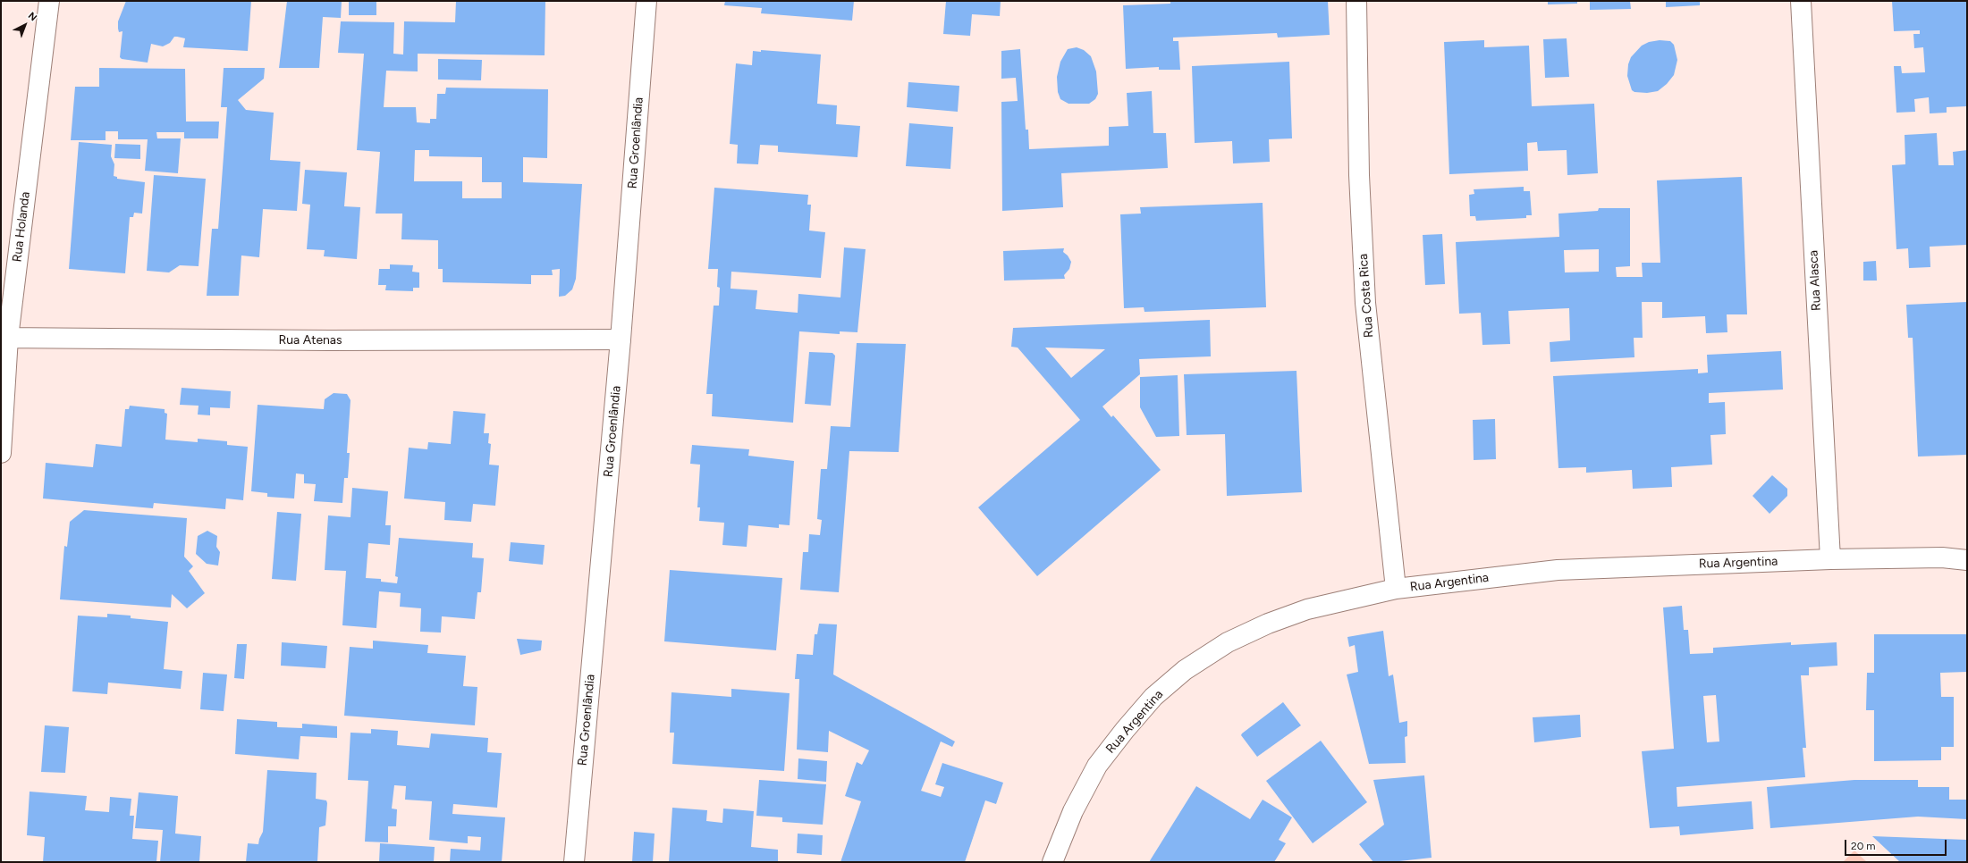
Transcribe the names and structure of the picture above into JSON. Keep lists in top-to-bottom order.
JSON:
{
  "streets": {
    "street": [
      "Rua Groenlândia",
      "Rua Holanda",
      "Rua Alasca",
      "Rua Costa Rica",
      "Rua Atenas",
      "Rua Argentina"
    ]
  },
  "crossings": [
    ["Rua Groenlândia", "Rua Atenas"],
    ["Rua Holanda", "Rua Atenas"],
    ["Rua Alasca", "Rua Argentina"],
    ["Rua Costa Rica", "Rua Argentina"]
  ],
  "scale_bar": "20 m",
  "north": "top right"
}
